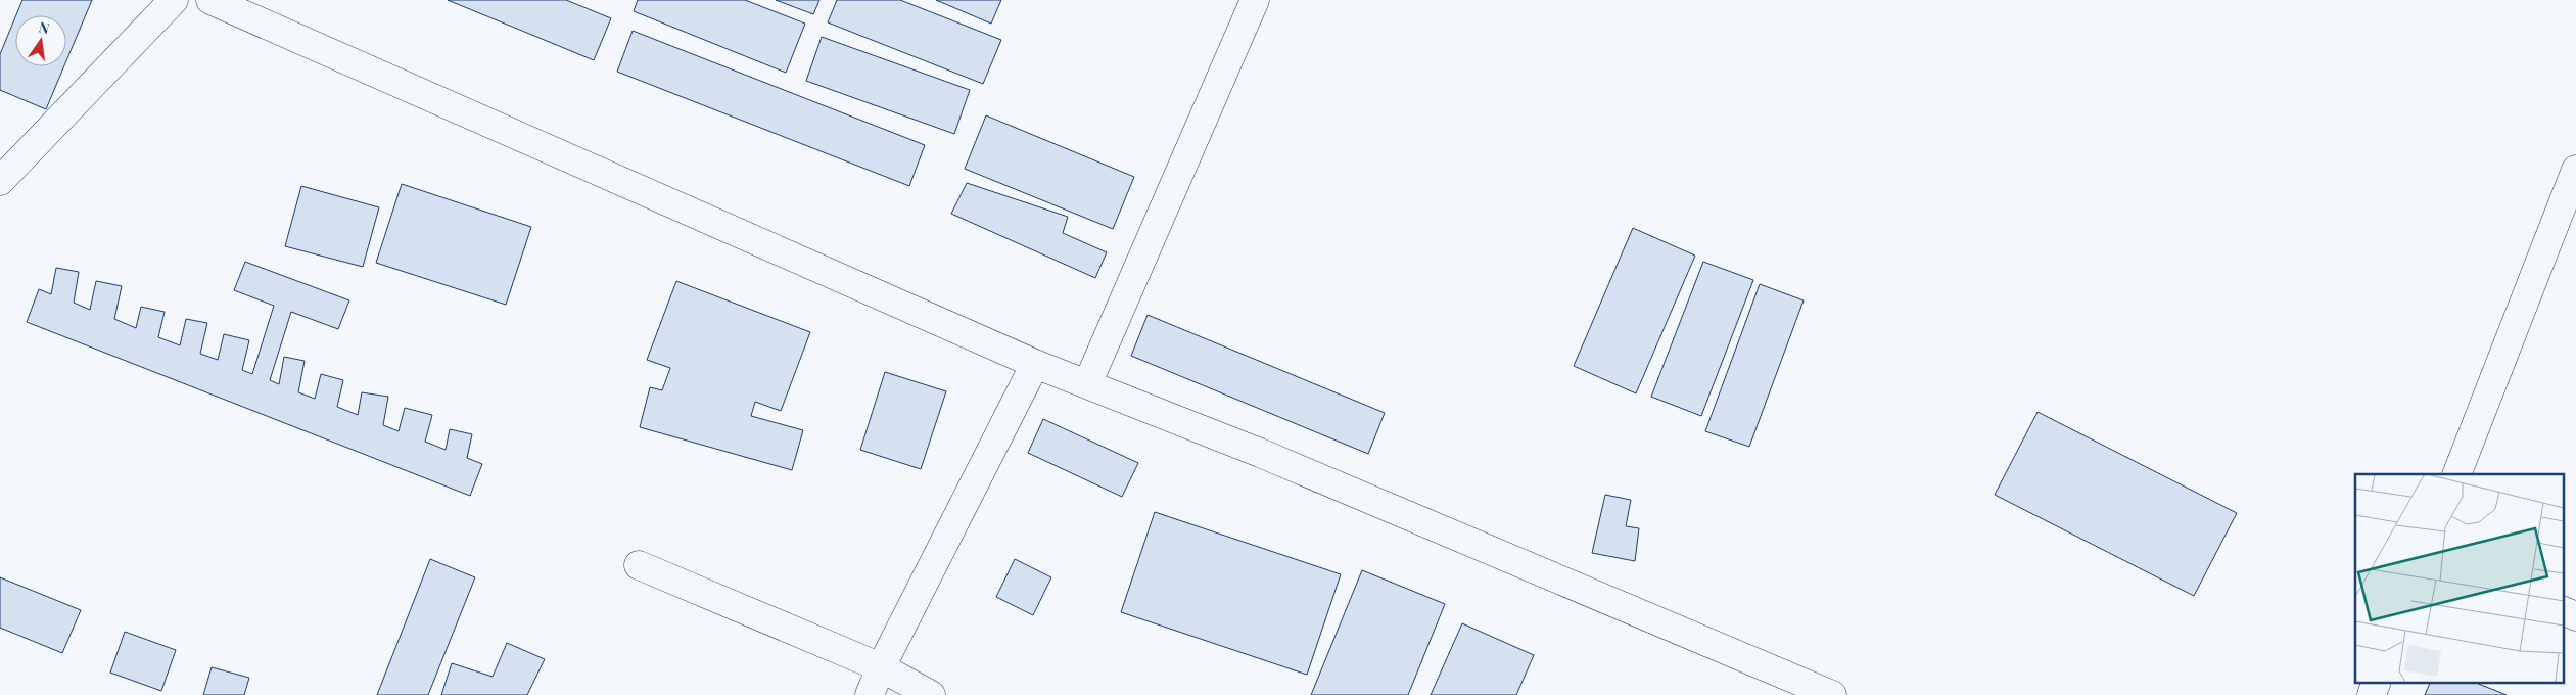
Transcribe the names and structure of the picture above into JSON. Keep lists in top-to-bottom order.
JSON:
{
  "north": "top"
}
